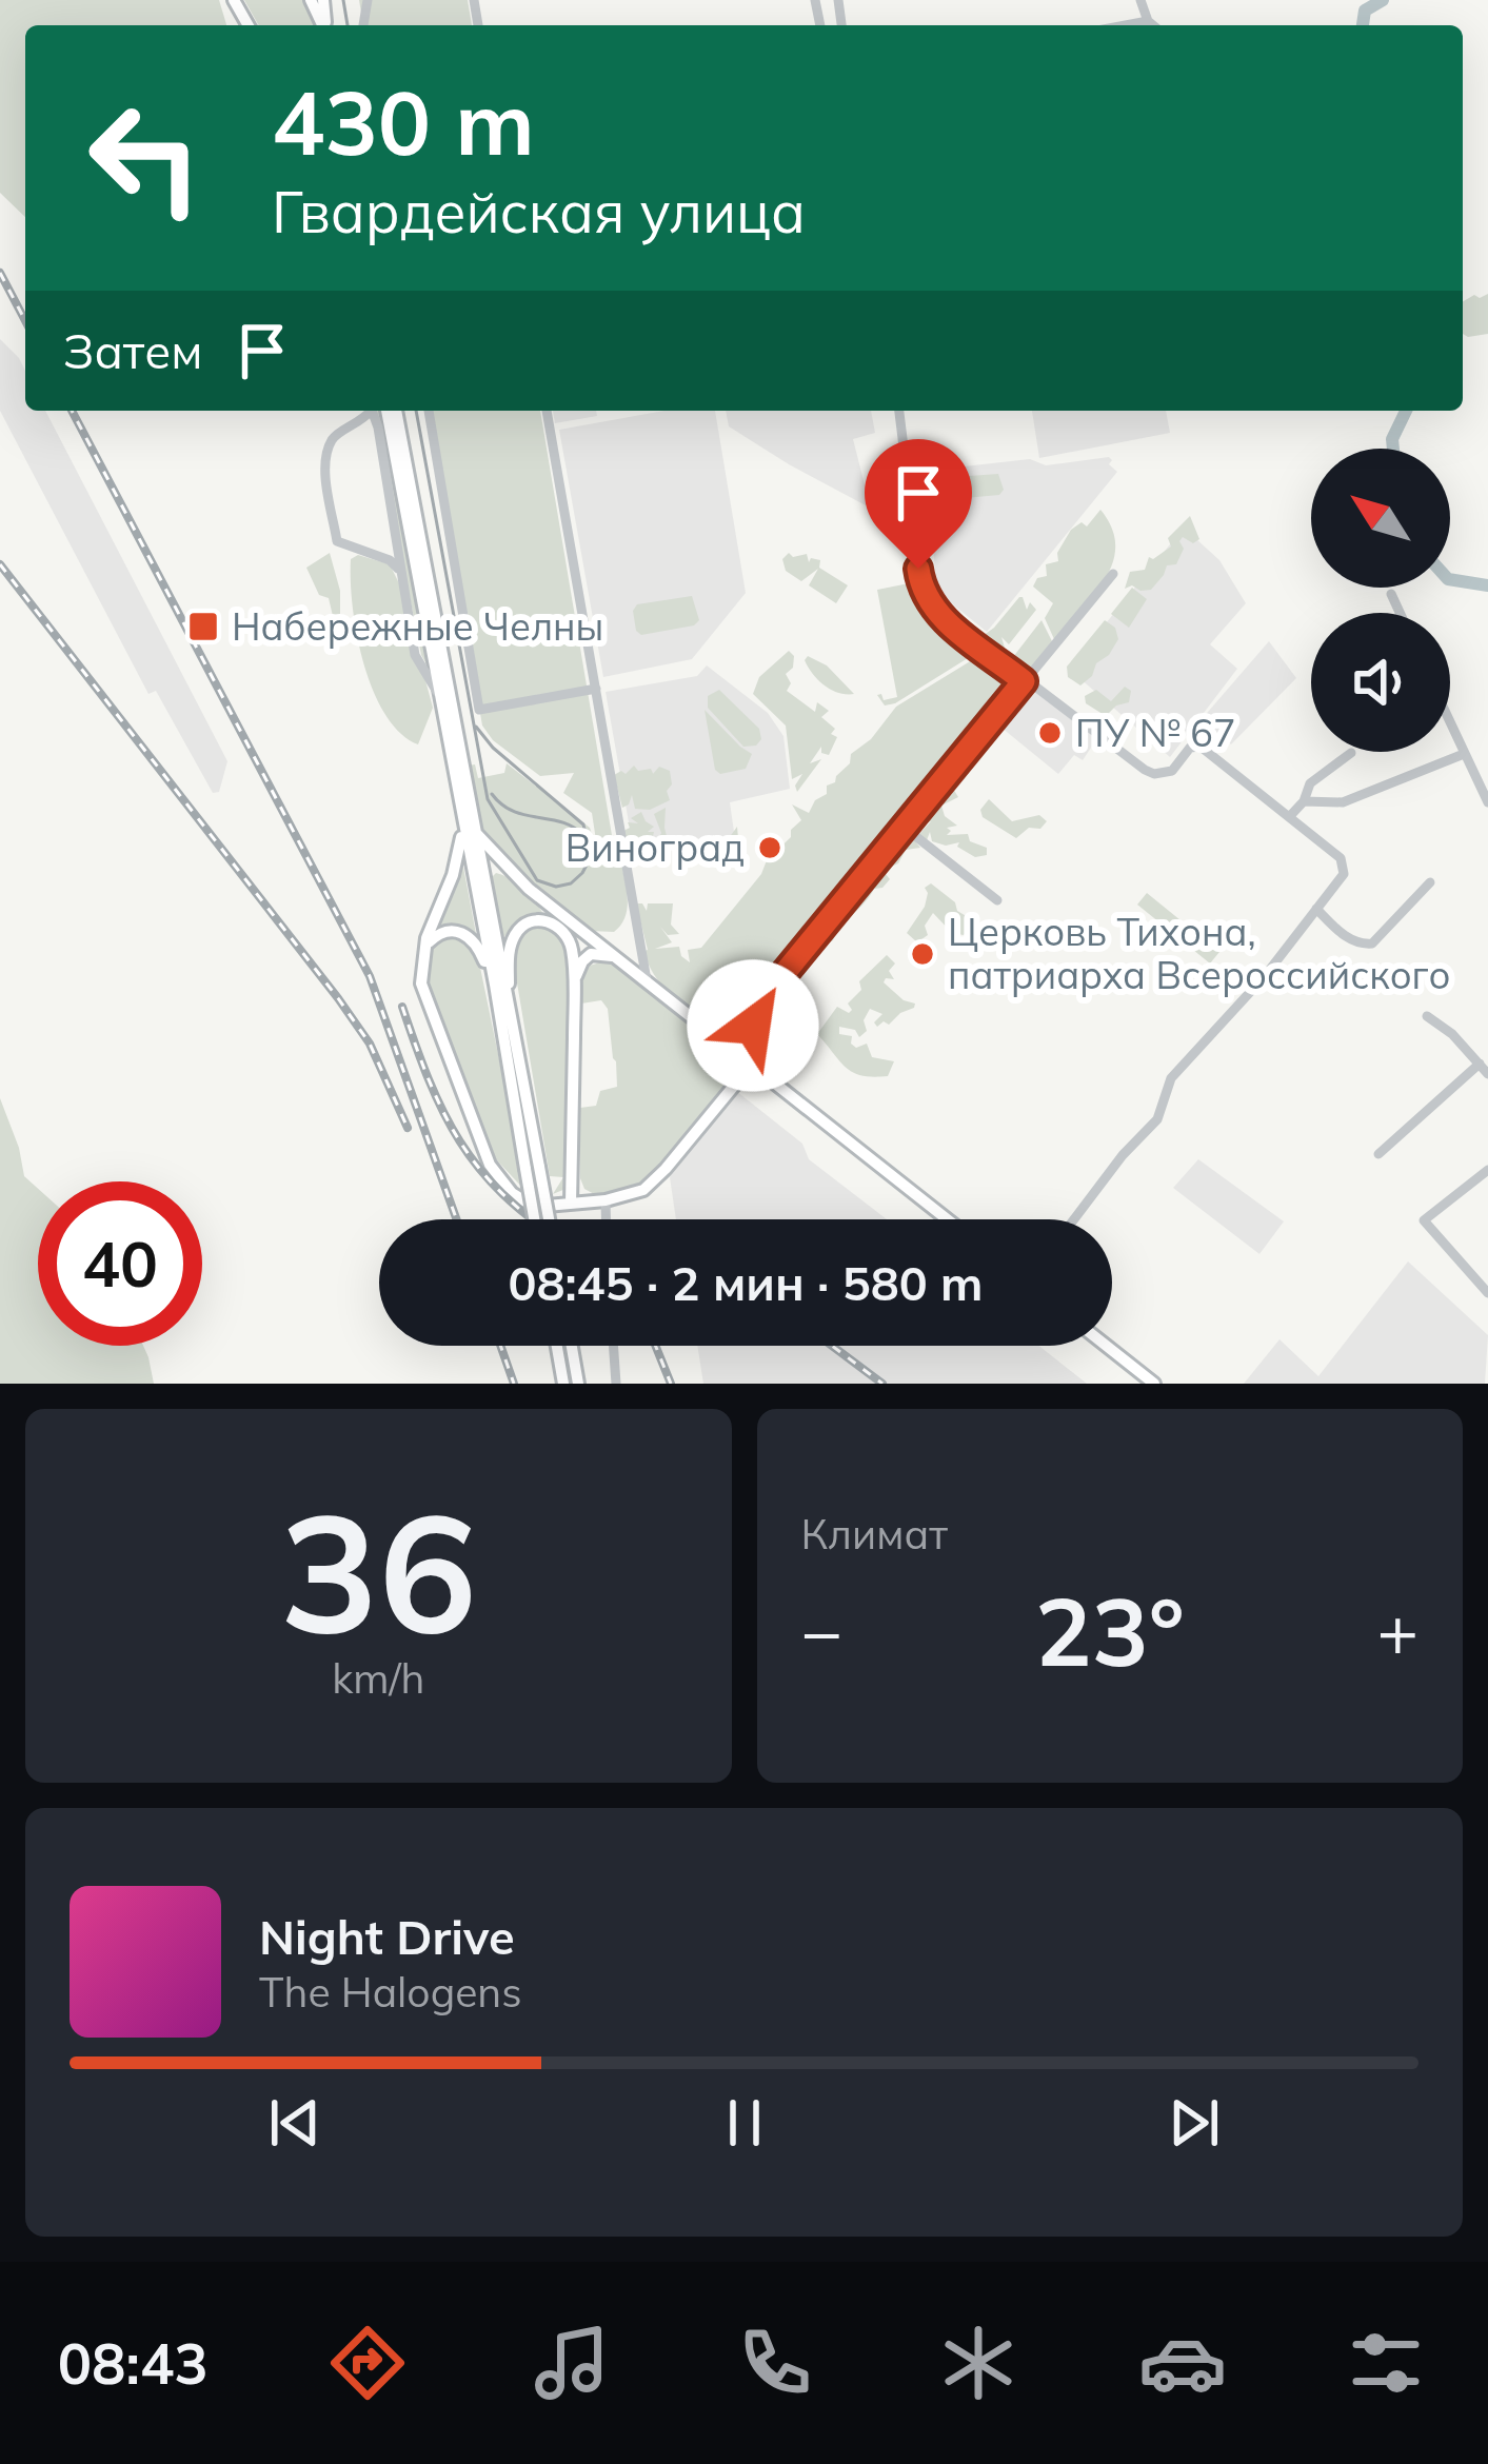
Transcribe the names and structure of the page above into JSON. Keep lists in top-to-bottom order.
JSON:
{
  "places": {
    "transit": ["Набережные Челны"],
    "other": ["ПУ № 67", "Виноград", "Церковь Тихона, патриарха Всероссийского"]
  },
  "north": "top left",
  "page": {
    "turn": ["430 m", "Гвардейская улица"],
    "then": "Затем",
    "limit": "40",
    "trip": "08:45 · 2 мин · 580 m",
    "tile": [
      ["36", "km/h"],
      "Климат"
    ],
    "heat": ["−", "23°", "+"],
    "song": ["Night Drive", "The Halogens"],
    "tabs": "08:43"
  }
}
